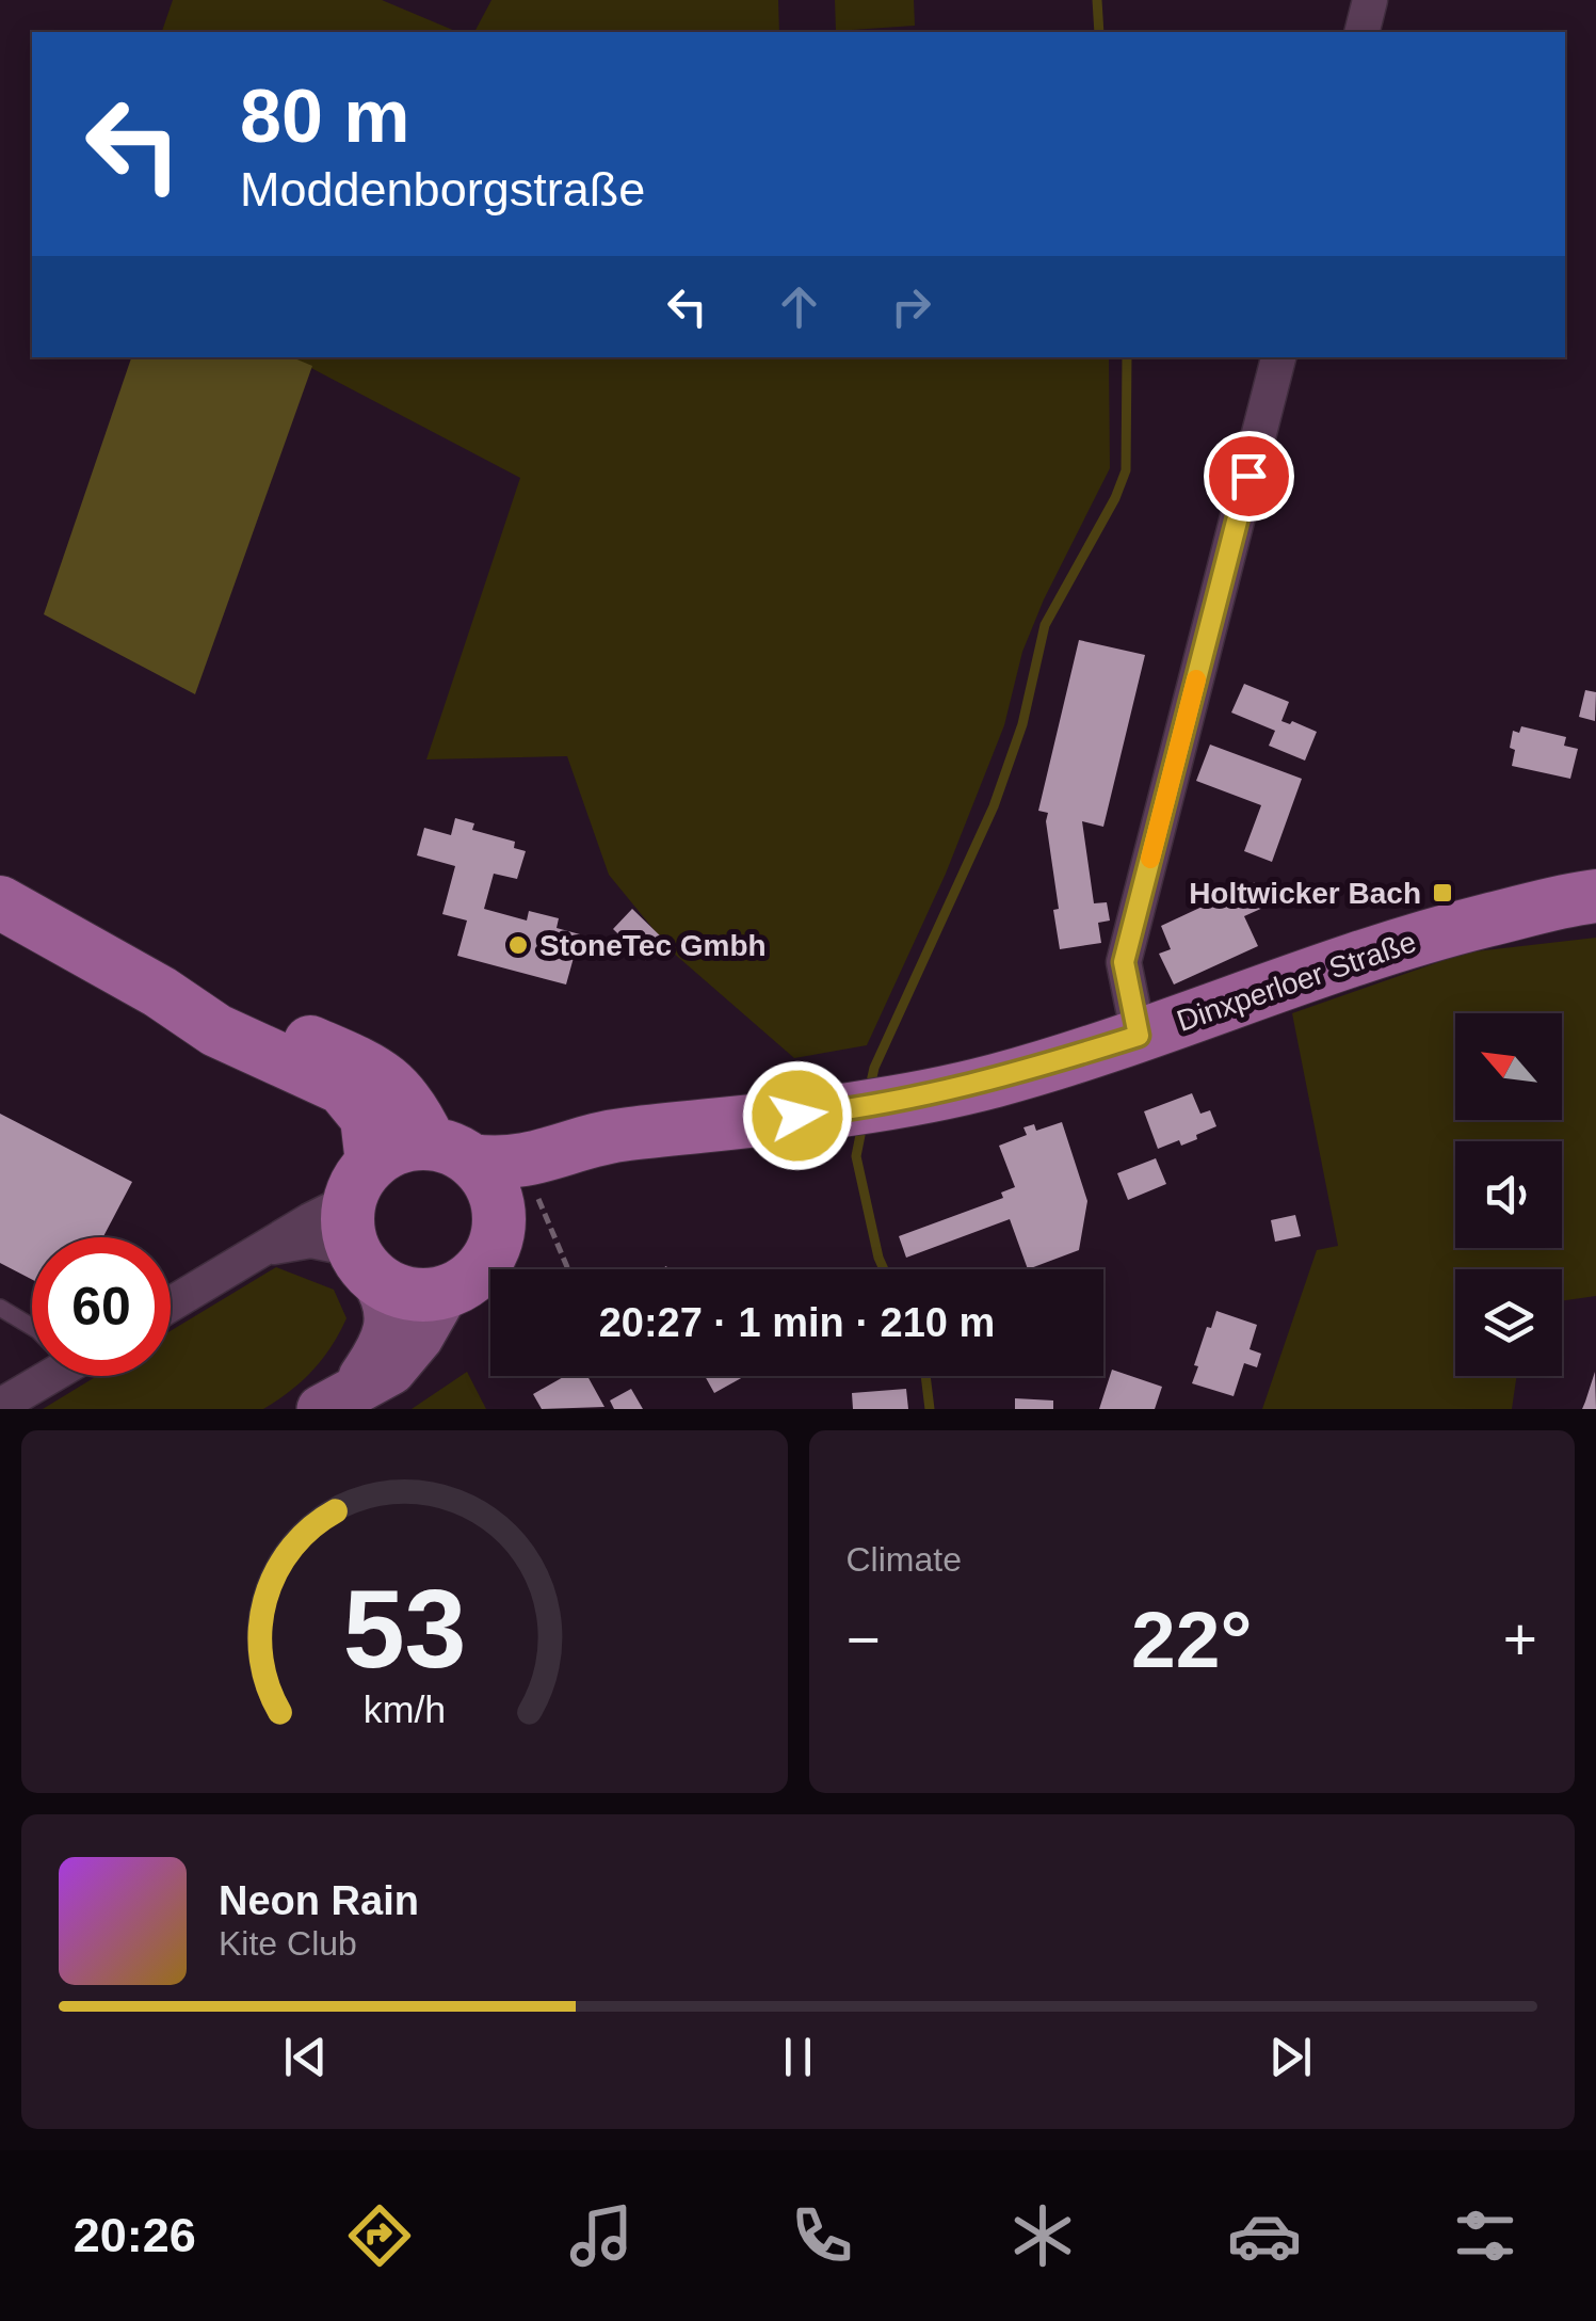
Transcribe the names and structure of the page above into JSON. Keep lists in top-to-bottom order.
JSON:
{
  "streets": {
    "main road": ["Dinxperloer Straße"]
  },
  "places": {
    "transit": ["Holtwicker Bach"],
    "other": ["StoneTec Gmbh"]
  },
  "north": "top left",
  "page": {
    "turn": ["80 m", "Moddenborgstraße"],
    "limit": "60",
    "trip": "20:27 · 1 min · 210 m",
    "tile": "Climate",
    "heat": ["−", "22°", "+"],
    "song": ["Neon Rain", "Kite Club"],
    "tabs": "20:26",
    "gauge": ["53", "km/h"]
  }
}
